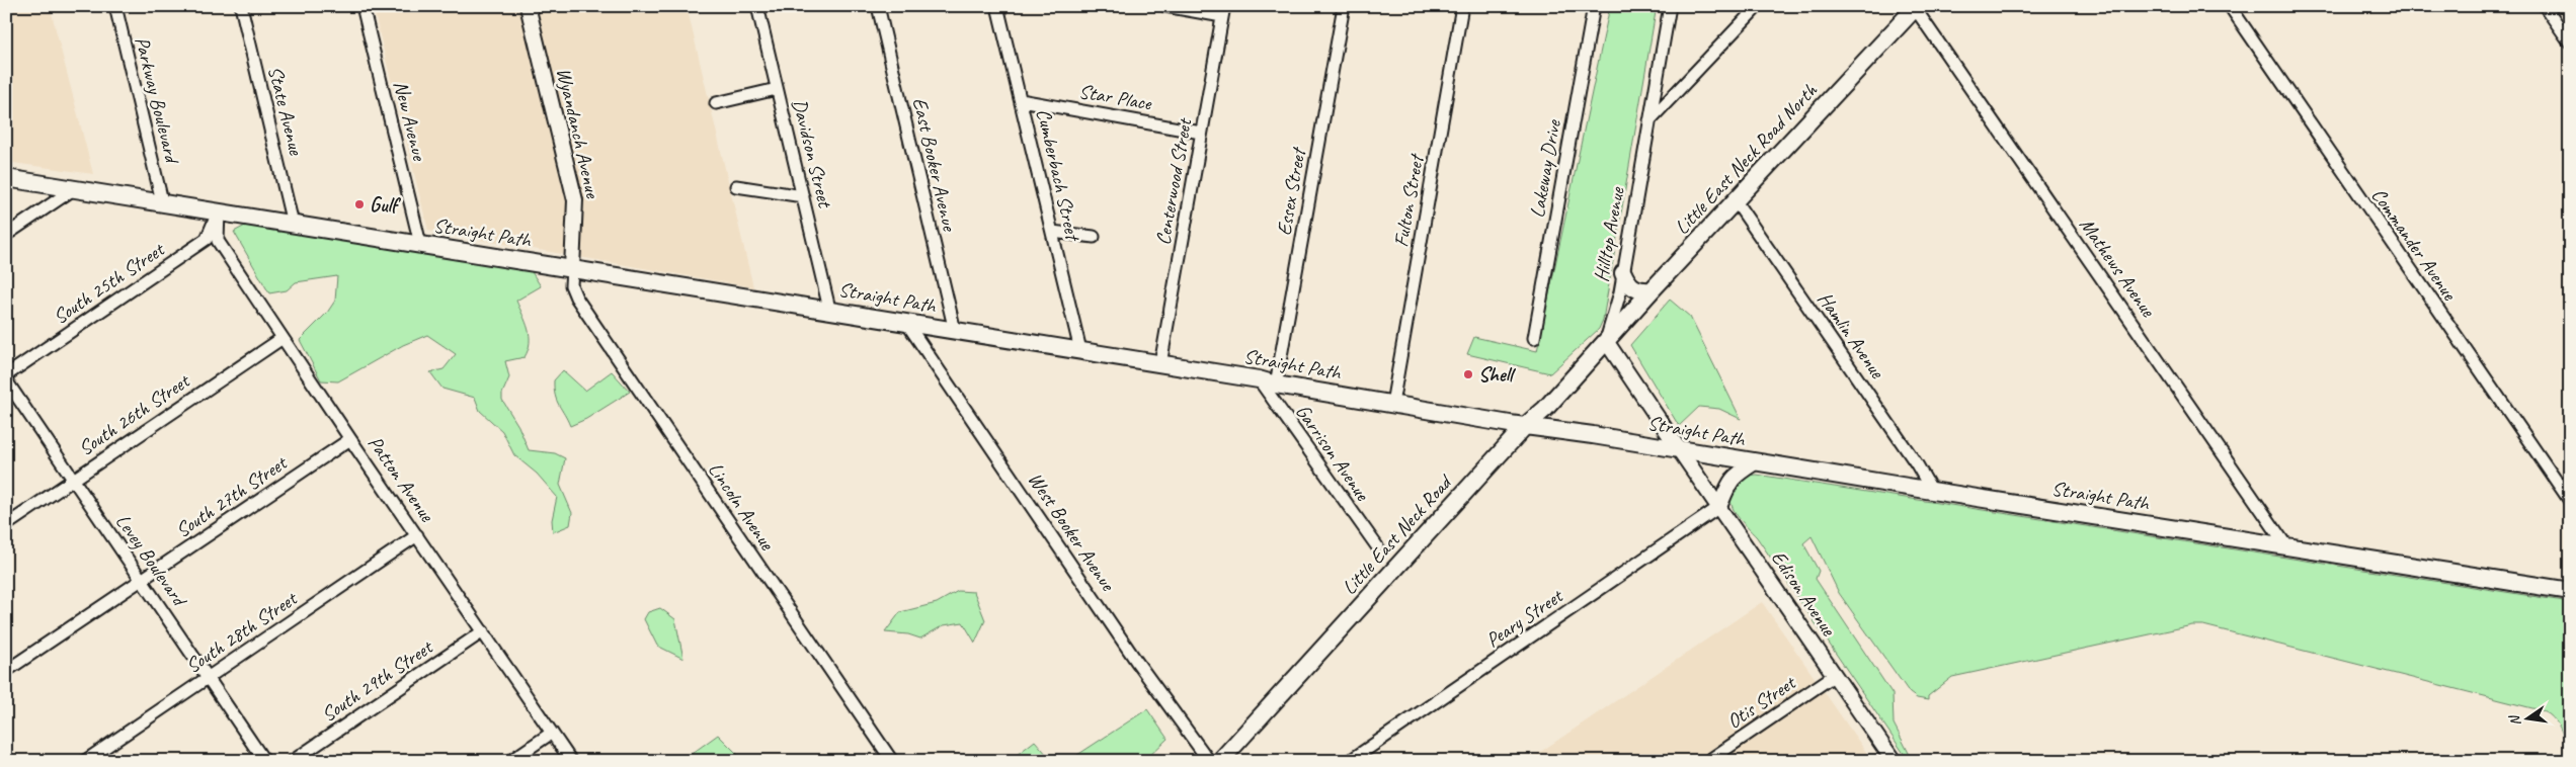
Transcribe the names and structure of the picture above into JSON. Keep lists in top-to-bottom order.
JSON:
{
  "streets": {
    "main road": ["Little East Neck Road North", "Straight Path", "Little East Neck Road"],
    "street": [
      "Star Place",
      "Parkway Boulevard",
      "State Avenue",
      "New Avenue",
      "Wyandanch Avenue",
      "Davidson Street",
      "East Booker Avenue",
      "Lakeway Drive",
      "Cumberbach Street",
      "Centerwood Street",
      "Essex Street",
      "Fulton Street",
      "Hilltop Avenue",
      "Commander Avenue",
      "Mathews Avenue",
      "South 25th Street",
      "Hamlin Avenue",
      "South 26th Street",
      "Garrison Avenue",
      "Patton Avenue",
      "South 27th Street",
      "Lincoln Avenue",
      "West Booker Avenue",
      "Levey Boulevard",
      "Edison Avenue",
      "Peary Street",
      "South 28th Street",
      "South 29th Street",
      "Otis Street"
    ]
  },
  "crossings": [
    ["Star Place", "Cumberbach Street"],
    ["Star Place", "Centerwood Street"],
    ["Parkway Boulevard", "Straight Path"],
    ["State Avenue", "Straight Path"],
    ["New Avenue", "Straight Path"],
    ["Wyandanch Avenue", "Straight Path"],
    ["Wyandanch Avenue", "Lincoln Avenue"],
    ["Davidson Street", "Straight Path"],
    ["Little East Neck Road North", "Hilltop Avenue"],
    ["Little East Neck Road North", "Mathews Avenue"],
    ["Little East Neck Road North", "Hamlin Avenue"],
    ["Little East Neck Road North", "Little East Neck Road"],
    ["East Booker Avenue", "Straight Path"],
    ["Cumberbach Street", "Straight Path"],
    ["Centerwood Street", "Straight Path"],
    ["Essex Street", "Straight Path"],
    ["Fulton Street", "Straight Path"],
    ["Straight Path", "Mathews Avenue"],
    ["Straight Path", "South 25th Street"],
    ["Straight Path", "Hamlin Avenue"],
    ["Straight Path", "Garrison Avenue"],
    ["Straight Path", "Patton Avenue"],
    ["Straight Path", "Lincoln Avenue"],
    ["Straight Path", "West Booker Avenue"],
    ["Straight Path", "Little East Neck Road"],
    ["Straight Path", "Edison Avenue"],
    ["Hilltop Avenue", "Little East Neck Road"],
    ["South 25th Street", "Patton Avenue"],
    ["South 26th Street", "Patton Avenue"],
    ["South 26th Street", "Levey Boulevard"],
    ["Patton Avenue", "South 27th Street"],
    ["Patton Avenue", "South 28th Street"],
    ["Patton Avenue", "South 29th Street"],
    ["South 27th Street", "Levey Boulevard"],
    ["Levey Boulevard", "South 28th Street"],
    ["Edison Avenue", "Peary Street"],
    ["Edison Avenue", "Otis Street"]
  ],
  "places": ["Gulf", "Shell"],
  "north": "left"
}
